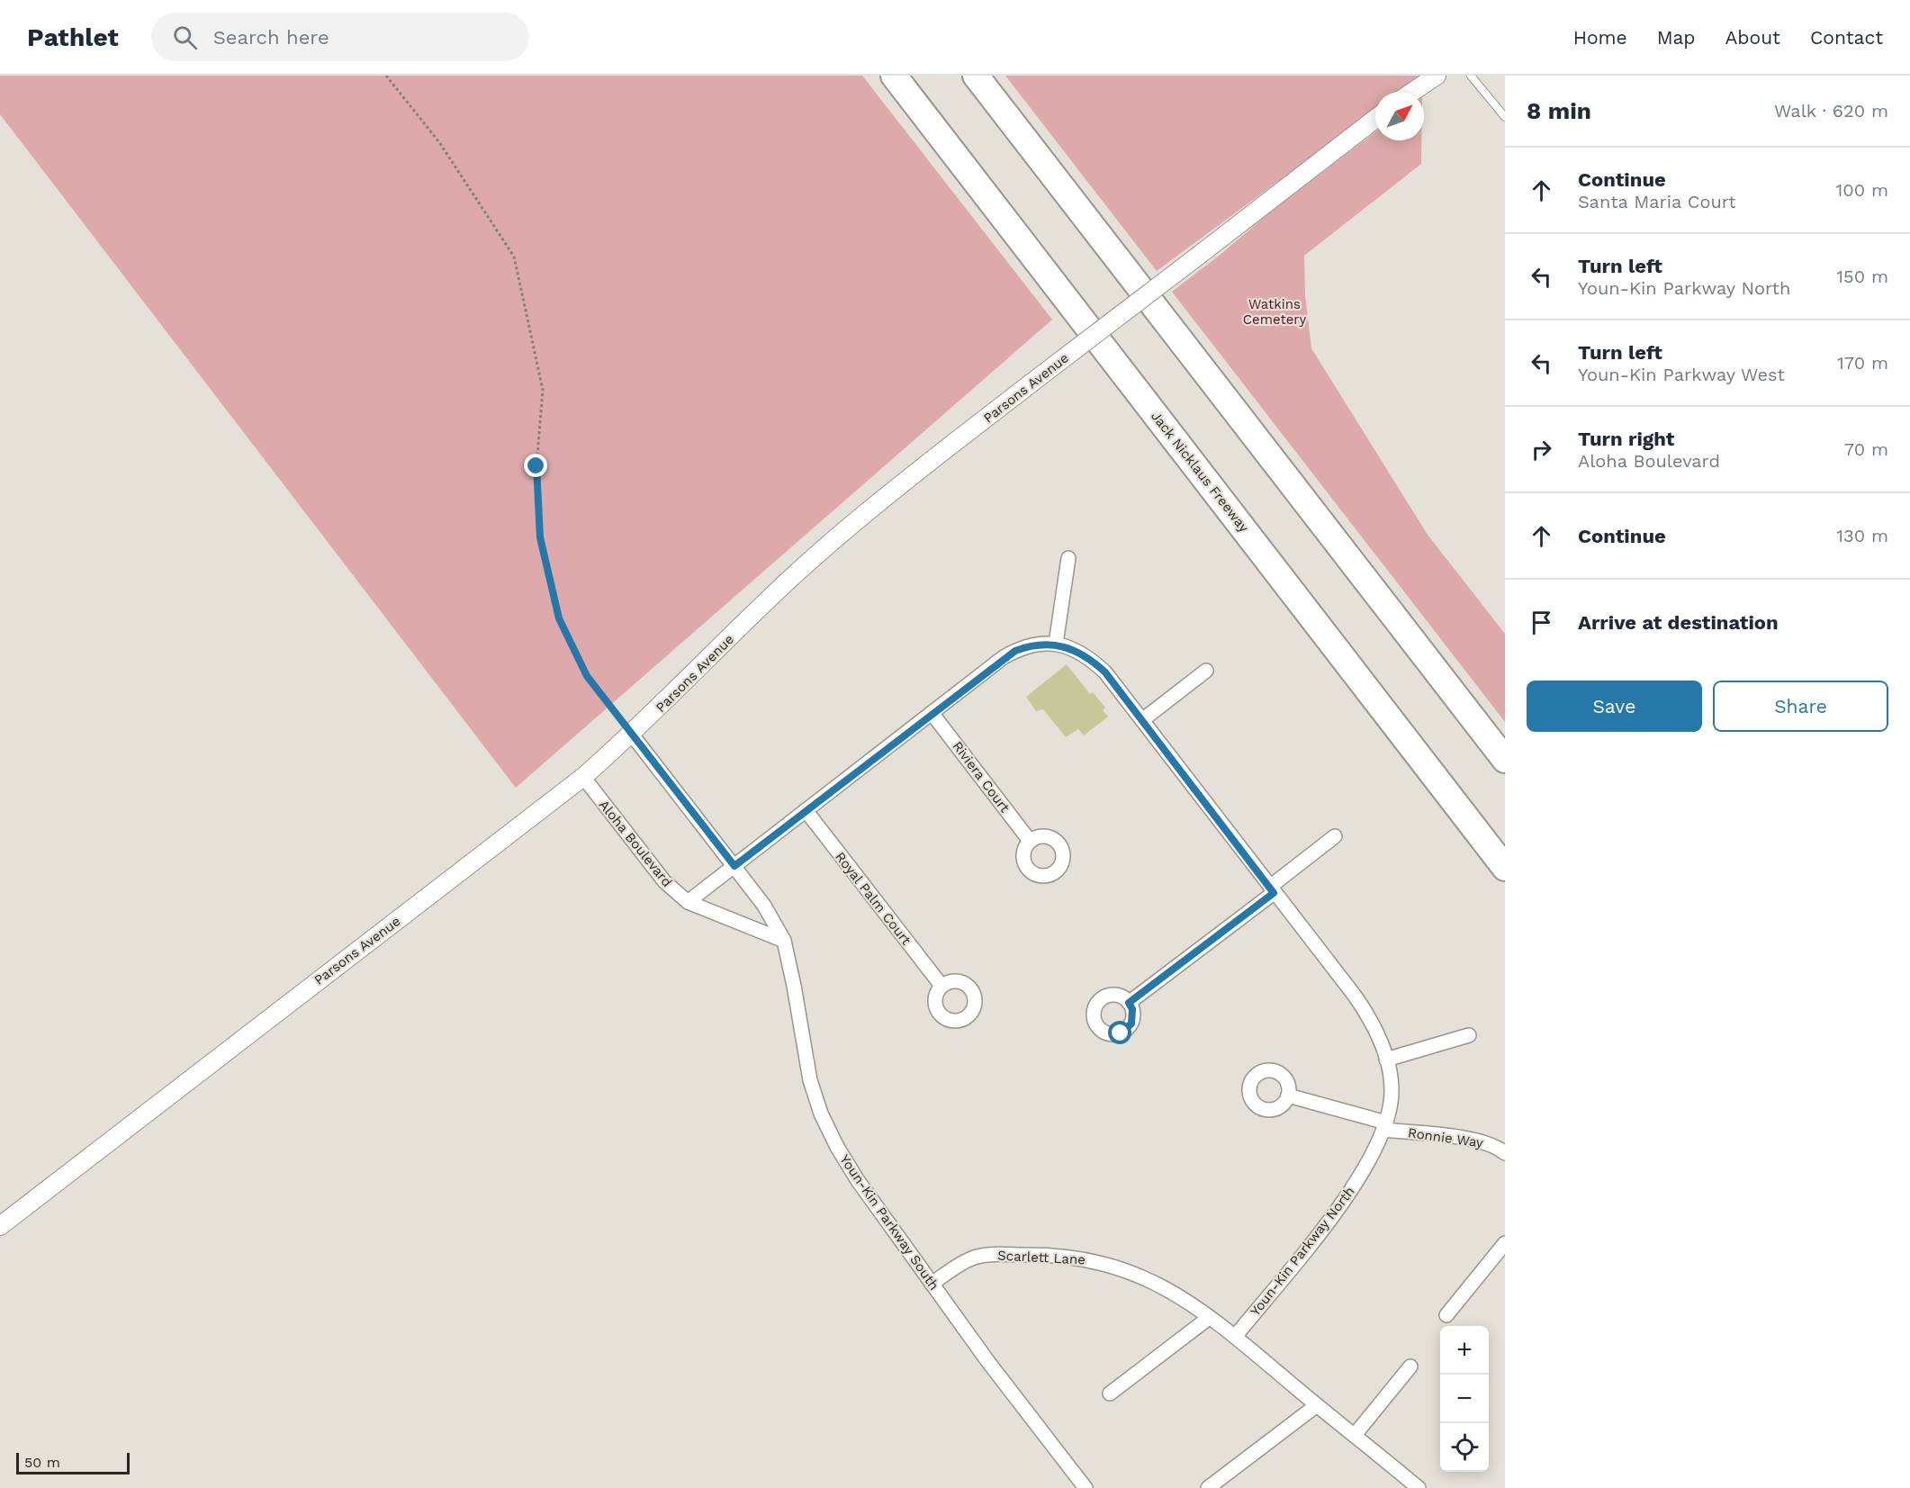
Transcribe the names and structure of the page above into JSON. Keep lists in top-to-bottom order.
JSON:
{
  "streets": {
    "highway": ["Jack Nicklaus Freeway"],
    "street": [
      "Parsons Avenue",
      "Riviera Court",
      "Aloha Boulevard",
      "Royal Palm Court",
      "Ronnie Way",
      "Youn-Kin Parkway South",
      "Youn-Kin Parkway North",
      "Scarlett Lane"
    ]
  },
  "crossings": [
    ["Parsons Avenue", "Aloha Boulevard"],
    ["Aloha Boulevard", "Youn-Kin Parkway South"],
    ["Ronnie Way", "Youn-Kin Parkway North"],
    ["Youn-Kin Parkway South", "Scarlett Lane"],
    ["Youn-Kin Parkway North", "Scarlett Lane"]
  ],
  "parks": ["Watkins Cemetery"],
  "scale_bar": "50 m",
  "north": "top right",
  "page": {
    "header": "Pathlet",
    "search": "Search here",
    "nav": [
      "Home",
      "Map",
      "About",
      "Contact"
    ],
    "heading": ["8 min", "Walk · 620 m"],
    "list": [
      ["Continue", "Santa Maria Court", "100 m"],
      ["Turn left", "Youn-Kin Parkway North", "150 m"],
      ["Turn left", "Youn-Kin Parkway West", "170 m"],
      ["Turn right", "Aloha Boulevard", "70 m"],
      ["Continue", "130 m"],
      "Arrive at destination"
    ],
    "buttons": ["Save", "Share"],
    "map_buttons": ["+", "−"],
    "scale": "50 m"
  }
}
